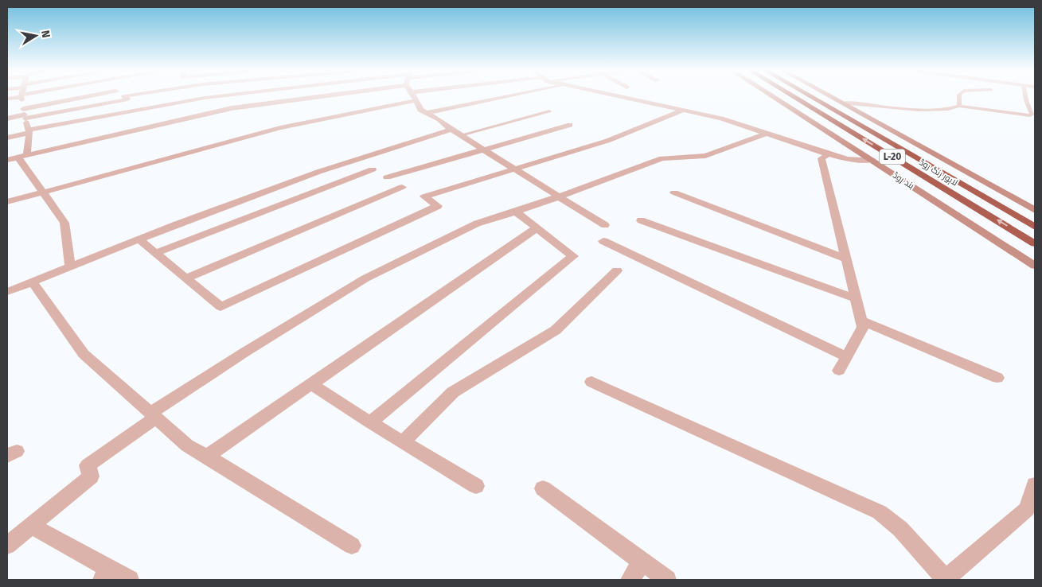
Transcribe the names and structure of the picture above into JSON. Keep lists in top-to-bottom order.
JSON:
{
  "streets": {
    "highway": ["L-20", "لاہور رنگ روڈ"],
    "main road": ["بند روڈ"]
  },
  "north": "right"
}
